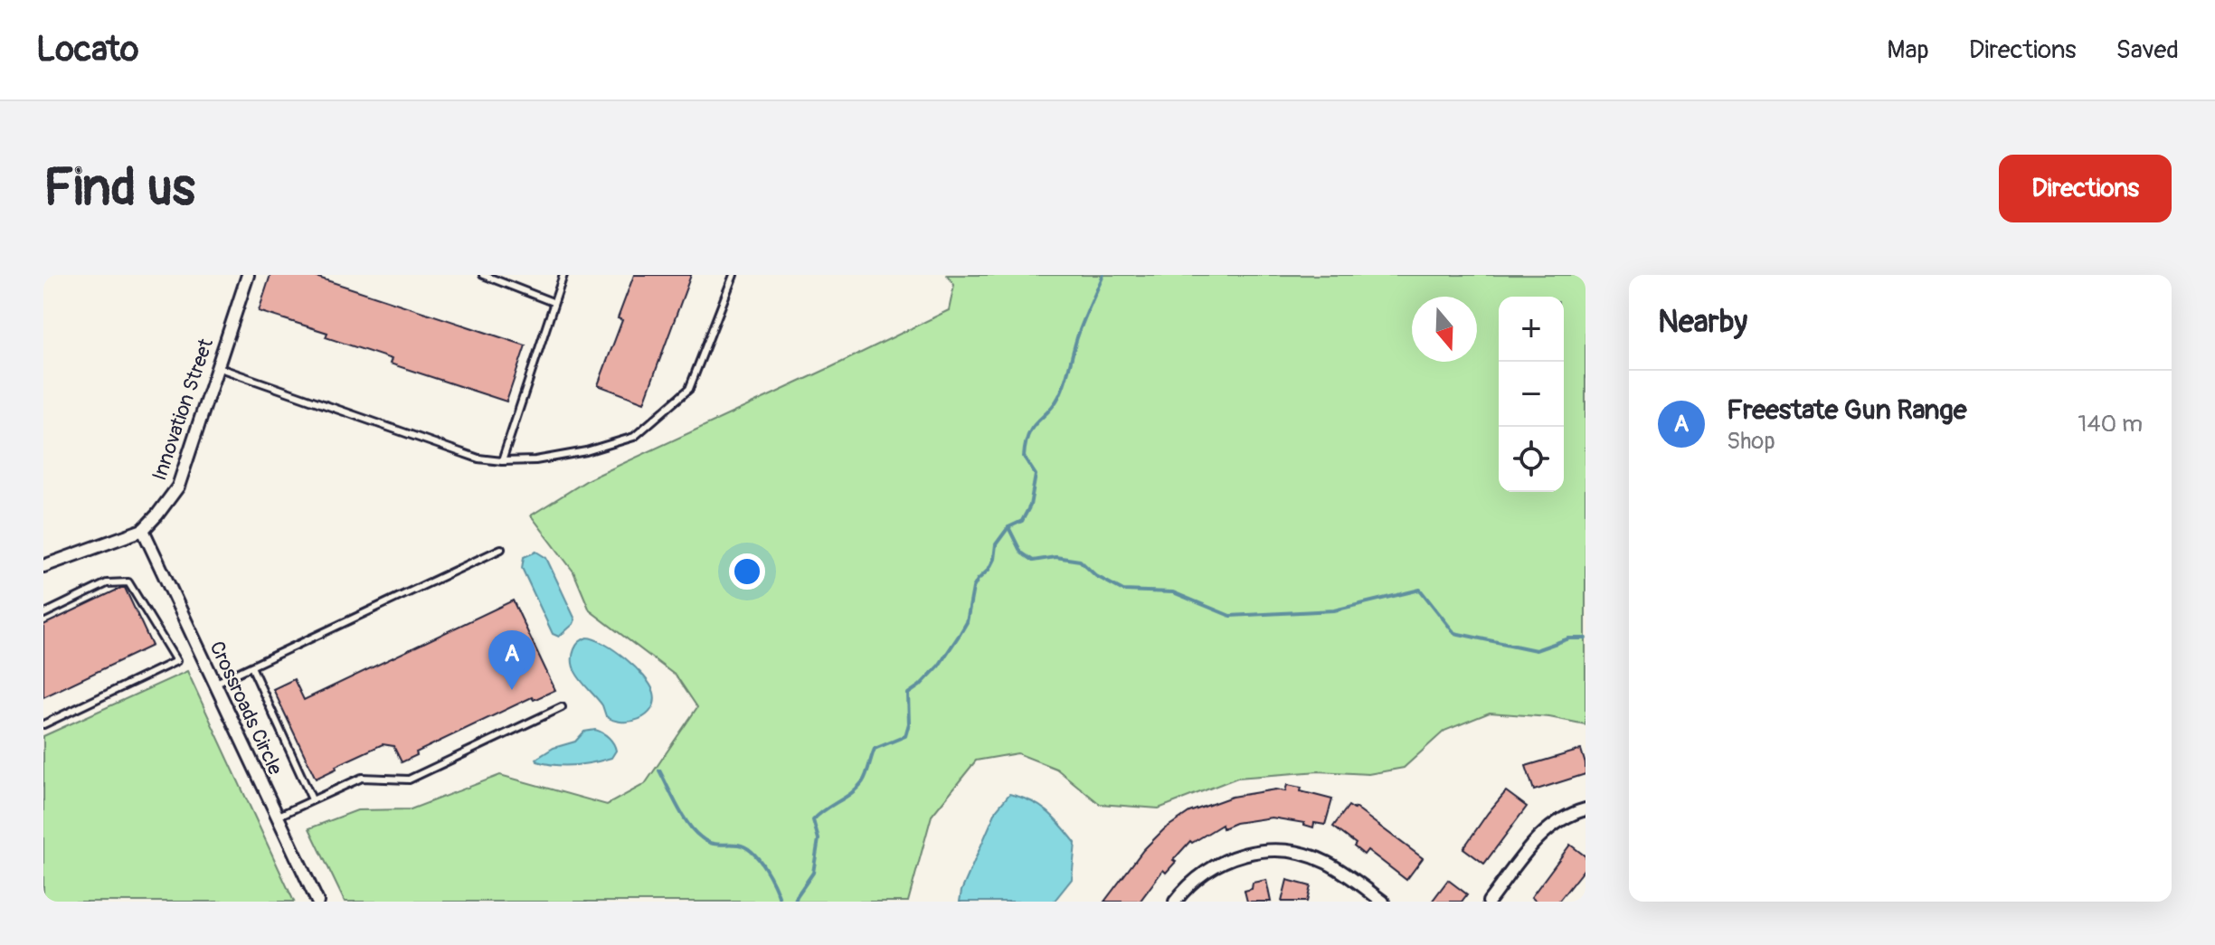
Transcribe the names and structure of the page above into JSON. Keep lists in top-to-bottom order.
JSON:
{
  "streets": {
    "street": ["Innovation Street", "Crossroads Circle"]
  },
  "crossings": [
    ["Innovation Street", "Crossroads Circle"]
  ],
  "north": "bottom",
  "page": {
    "header": "Locato",
    "nav": ["Map", "Directions", "Saved"],
    "buttons": "Directions",
    "title": "Find us",
    "heading": "Nearby",
    "map_buttons": ["+", "−"],
    "list": [
      {
        "mark": "A",
        "name": "Freestate Gun Range",
        "note": "Shop",
        "value": "140 m"
      }
    ],
    "pins": "A"
  }
}
